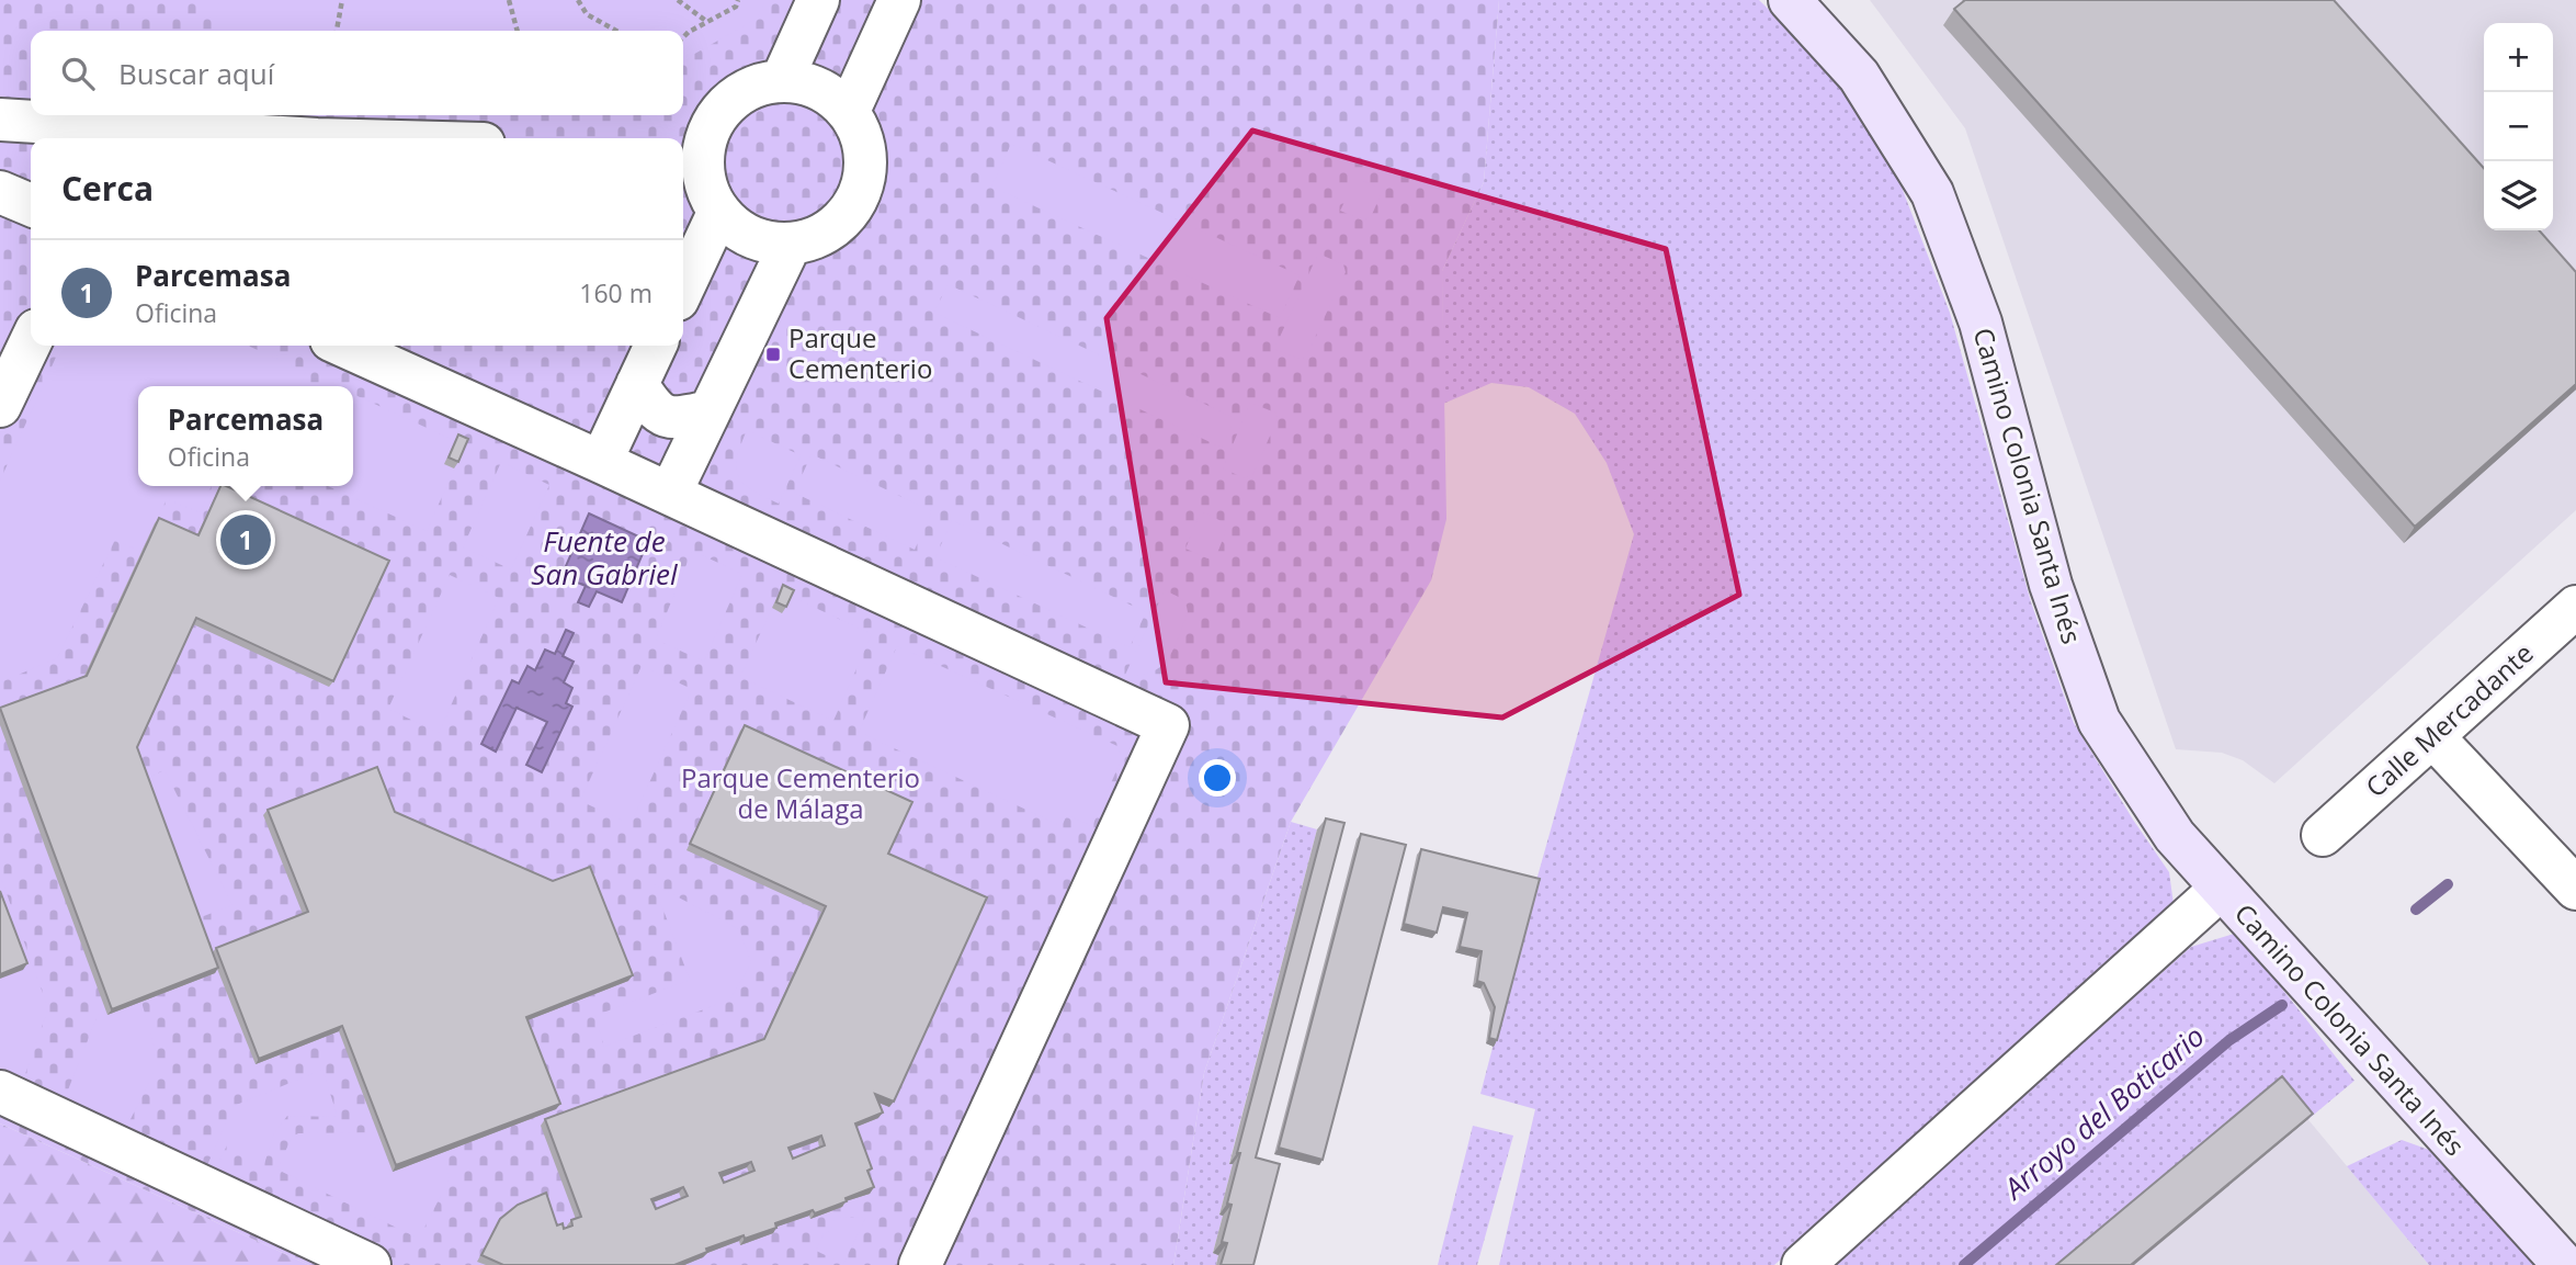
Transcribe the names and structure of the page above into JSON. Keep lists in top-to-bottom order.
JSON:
{
  "streets": {
    "main road": ["Camino Colonia Santa Inés"],
    "street": ["Calle Mercadante"]
  },
  "water": ["Fuente de San Gabriel", "Arroyo del Boticario"],
  "parks": ["Parque Cementerio de Málaga"],
  "places": {
    "transit": ["Parque Cementerio"]
  },
  "page": {
    "map_buttons": ["+", "−"],
    "search": "Buscar aquí",
    "heading": "Cerca",
    "list": [
      {
        "mark": "1",
        "name": "Parcemasa",
        "note": "Oficina",
        "value": "160 m"
      }
    ],
    "popup": ["Parcemasa", "Oficina"],
    "pins": "1"
  }
}
